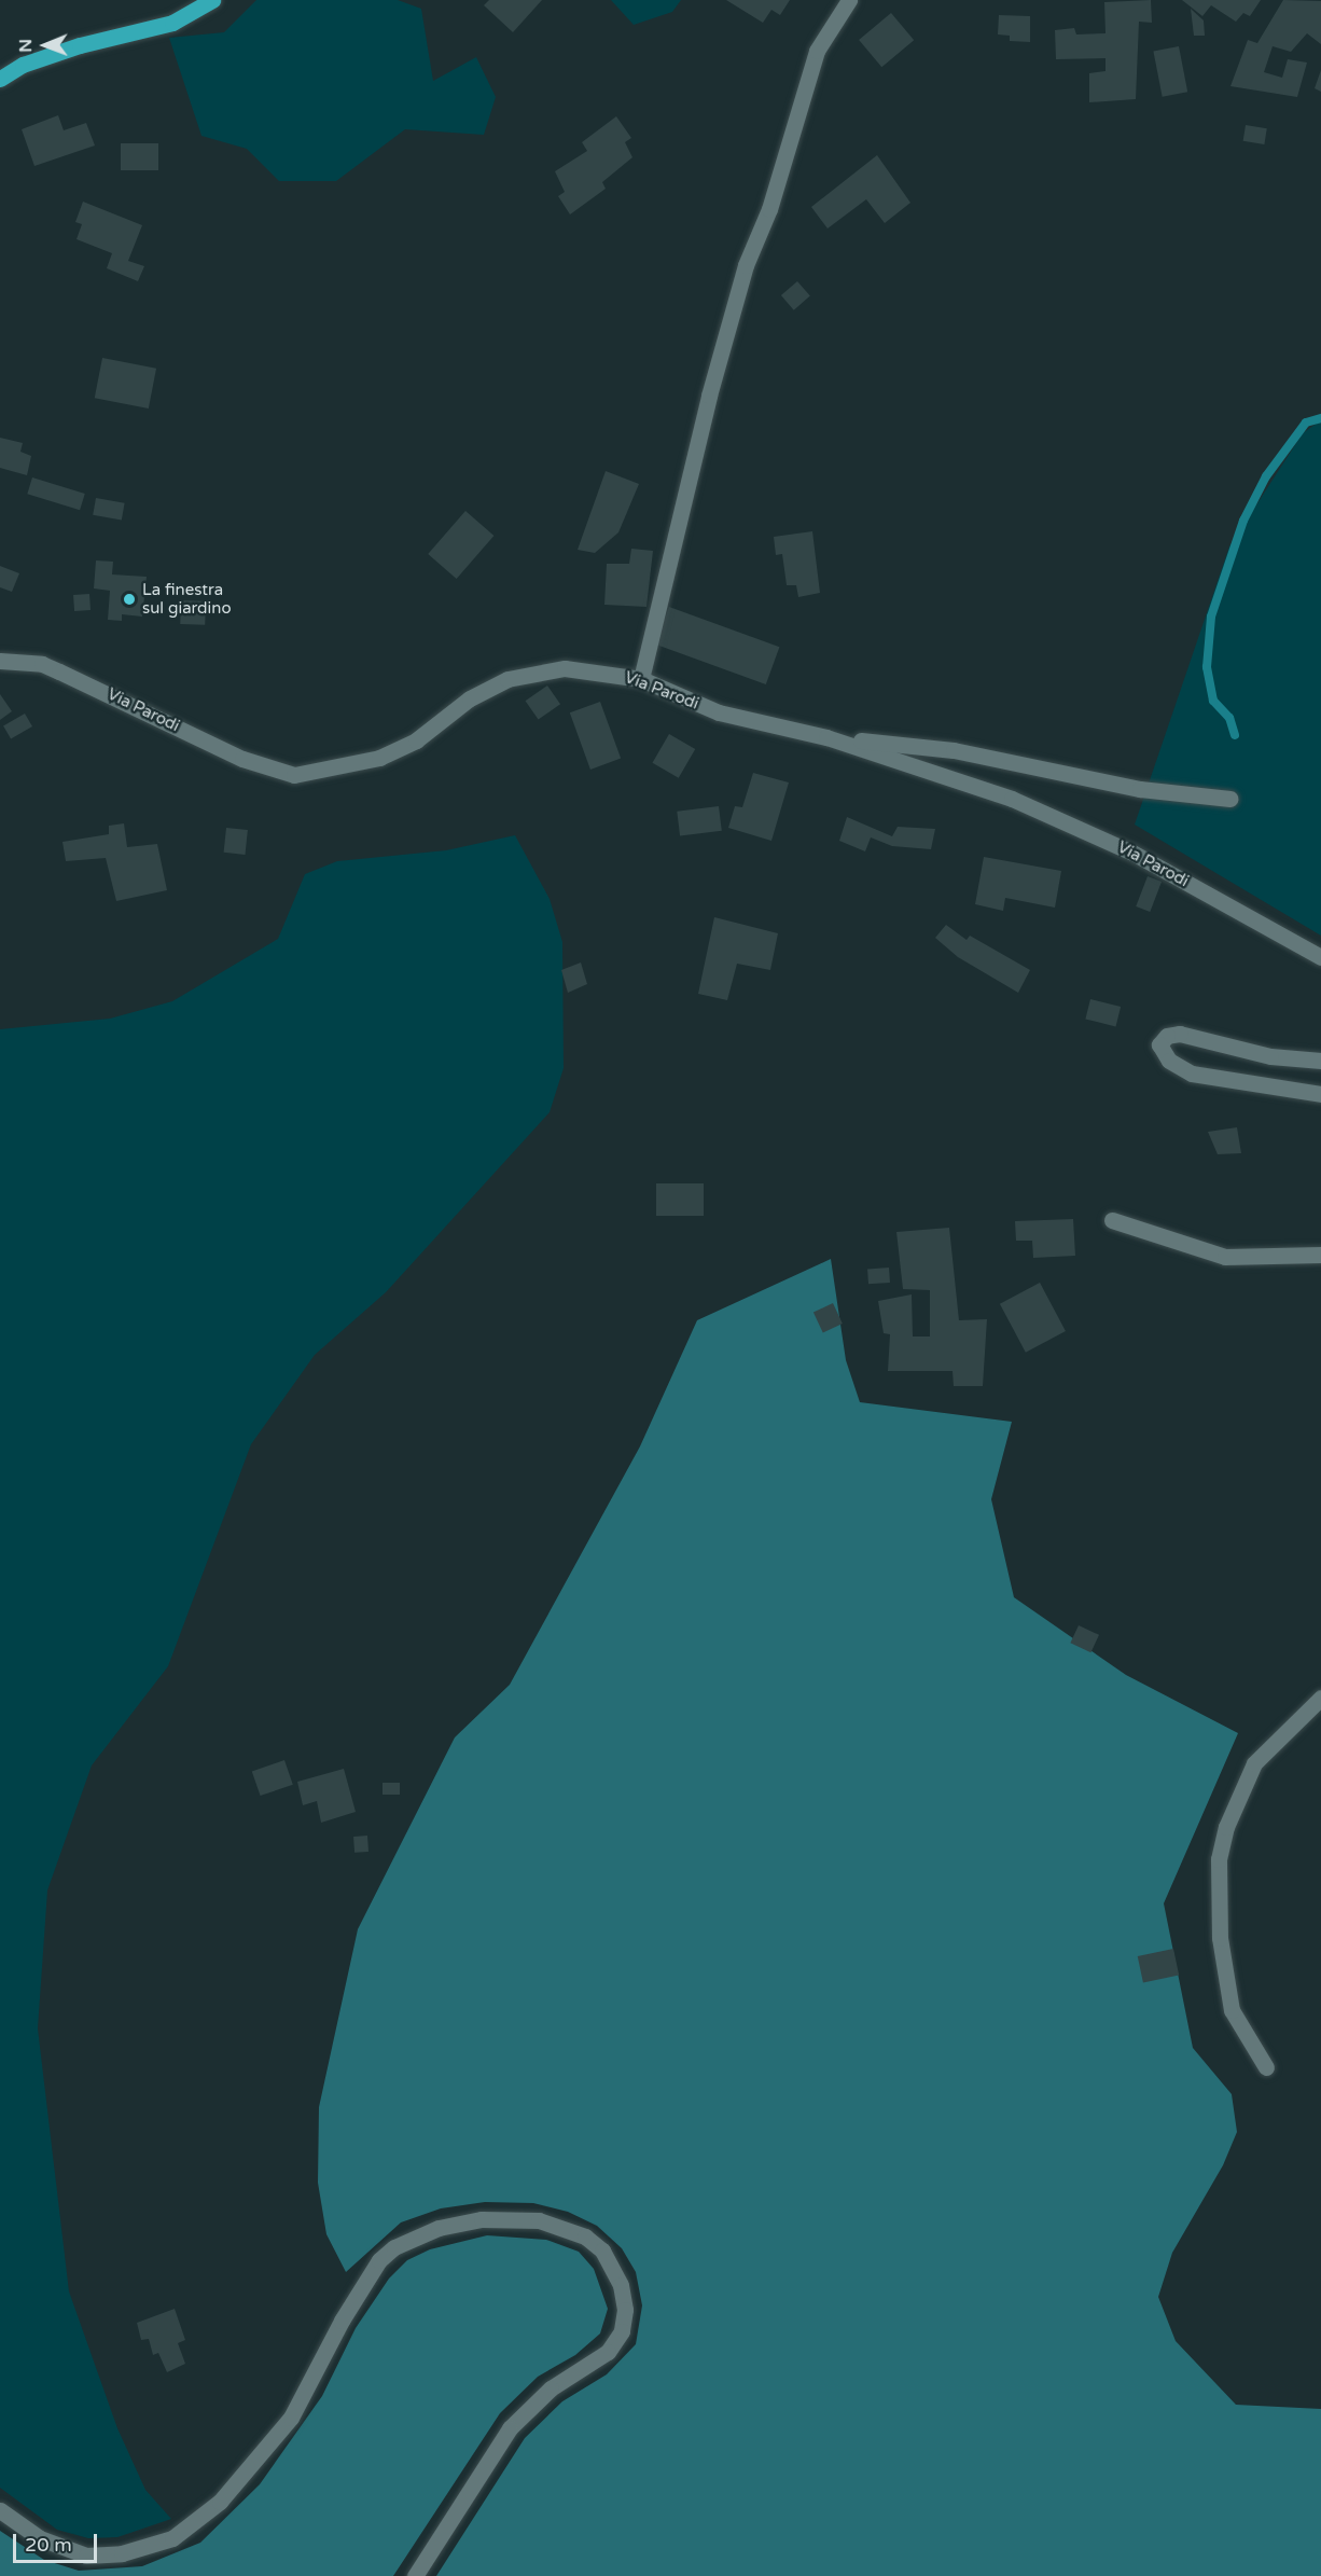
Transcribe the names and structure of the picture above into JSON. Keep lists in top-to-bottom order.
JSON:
{
  "streets": {
    "street": ["Via Parodi"]
  },
  "places": ["La finestra sul giardino"],
  "scale_bar": "20 m",
  "north": "left"
}
